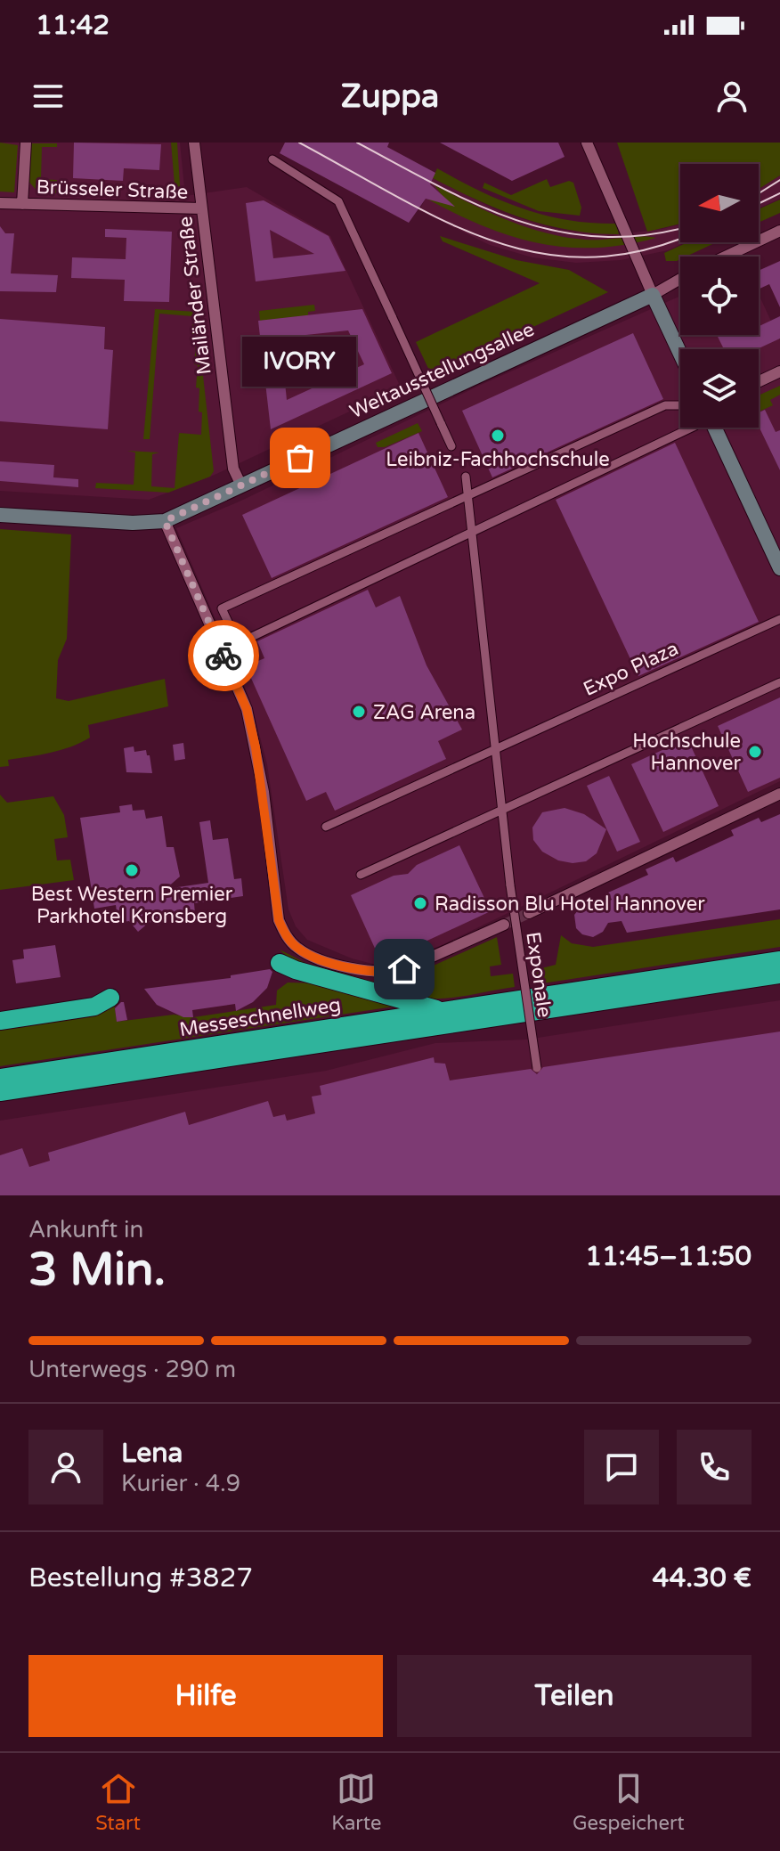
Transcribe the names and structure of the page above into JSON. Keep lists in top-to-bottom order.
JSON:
{
  "streets": {
    "highway": ["Messeschnellweg"],
    "main road": ["Weltausstellungsallee"],
    "street": [
      "Brüsseler Straße",
      "Mailänder Straße",
      "Expo Plaza",
      "Exponale"
    ]
  },
  "crossings": [
    ["Brüsseler Straße", "Mailänder Straße"],
    ["Mailänder Straße", "Weltausstellungsallee"]
  ],
  "places": [
    "Leibniz-Fachhochschule",
    "IVORY",
    "ZAG Arena",
    "Hochschule Hannover",
    "Best Western Premier Parkhotel Kronsberg",
    "Radisson Blu Hotel Hannover"
  ],
  "north": "left",
  "page": {
    "status": "11:42",
    "header": "Zuppa",
    "bubble": "IVORY",
    "heading": ["3 Min.", "Ankunft in", "11:45–11:50"],
    "panel": [
      "Lena",
      "Kurier · 4.9",
      "Bestellung #3827",
      "44.30 €"
    ],
    "bar": "Unterwegs · 290 m",
    "buttons": ["Hilfe", "Teilen"],
    "tabs": ["Start", "Karte", "Gespeichert"]
  }
}
